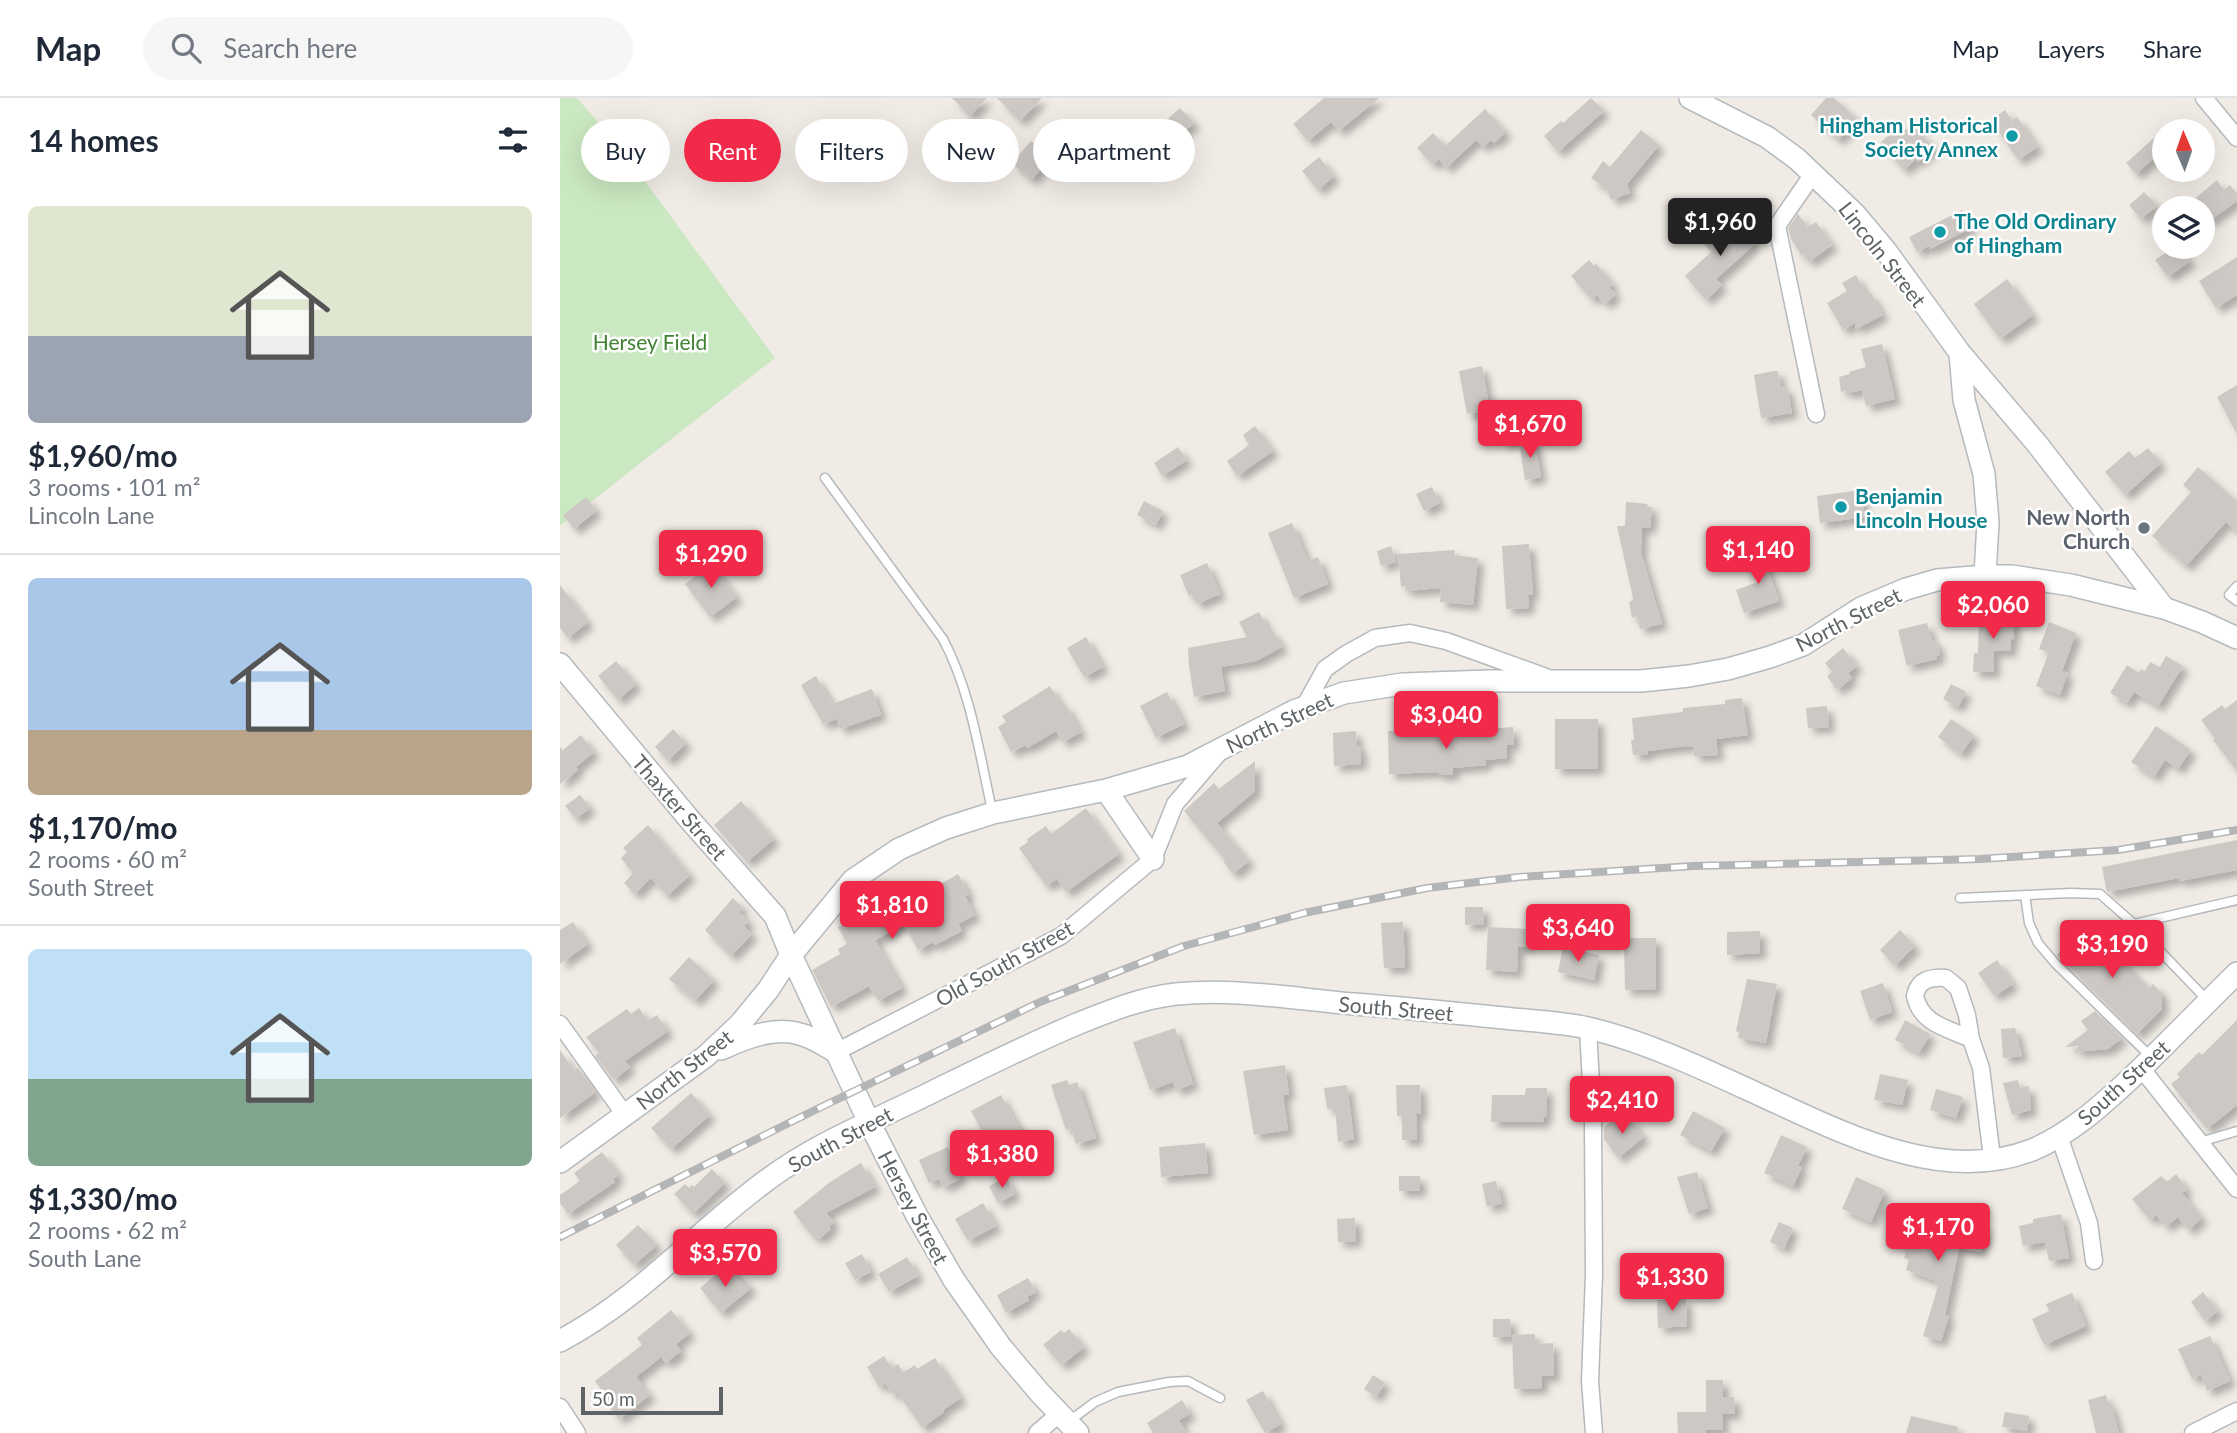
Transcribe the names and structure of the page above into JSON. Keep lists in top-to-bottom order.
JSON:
{
  "streets": {
    "street": [
      "Lincoln Street",
      "North Street",
      "Thaxter Street",
      "Old South Street",
      "South Street",
      "Hersey Street"
    ]
  },
  "crossings": [
    ["Lincoln Street", "North Street"],
    ["North Street", "Thaxter Street"],
    ["North Street", "Old South Street"],
    ["North Street", "Hersey Street"],
    ["Thaxter Street", "Hersey Street"],
    ["Old South Street", "Hersey Street"],
    ["South Street", "Hersey Street"]
  ],
  "parks": ["Hersey Field"],
  "places": [
    "Hingham Historical Society Annex",
    "The Old Ordinary of Hingham",
    "Benjamin Lincoln House",
    "New North Church"
  ],
  "scale_bar": "50 m",
  "north": "top",
  "page": {
    "header": "Map",
    "search": "Search here",
    "nav": ["Map", "Layers", "Share"],
    "heading": "14 homes",
    "chip": [
      "Buy",
      "Rent",
      "Filters",
      "New",
      "Apartment"
    ],
    "list": [
      {
        "name": "$1,960/mo",
        "note": "3 rooms · 101 m² · Lincoln Lane"
      },
      {
        "name": "$1,170/mo",
        "note": "2 rooms · 60 m² · South Street"
      },
      {
        "name": "$1,330/mo",
        "note": "2 rooms · 62 m² · South Lane"
      }
    ],
    "price": [
      "$1,960",
      "$1,670",
      "$1,140",
      "$1,290",
      "$2,060",
      "$3,040",
      "$1,810",
      "$3,640",
      "$3,190",
      "$2,410",
      "$1,380",
      "$1,170",
      "$3,570",
      "$1,330"
    ],
    "scale": "50 m"
  }
}
